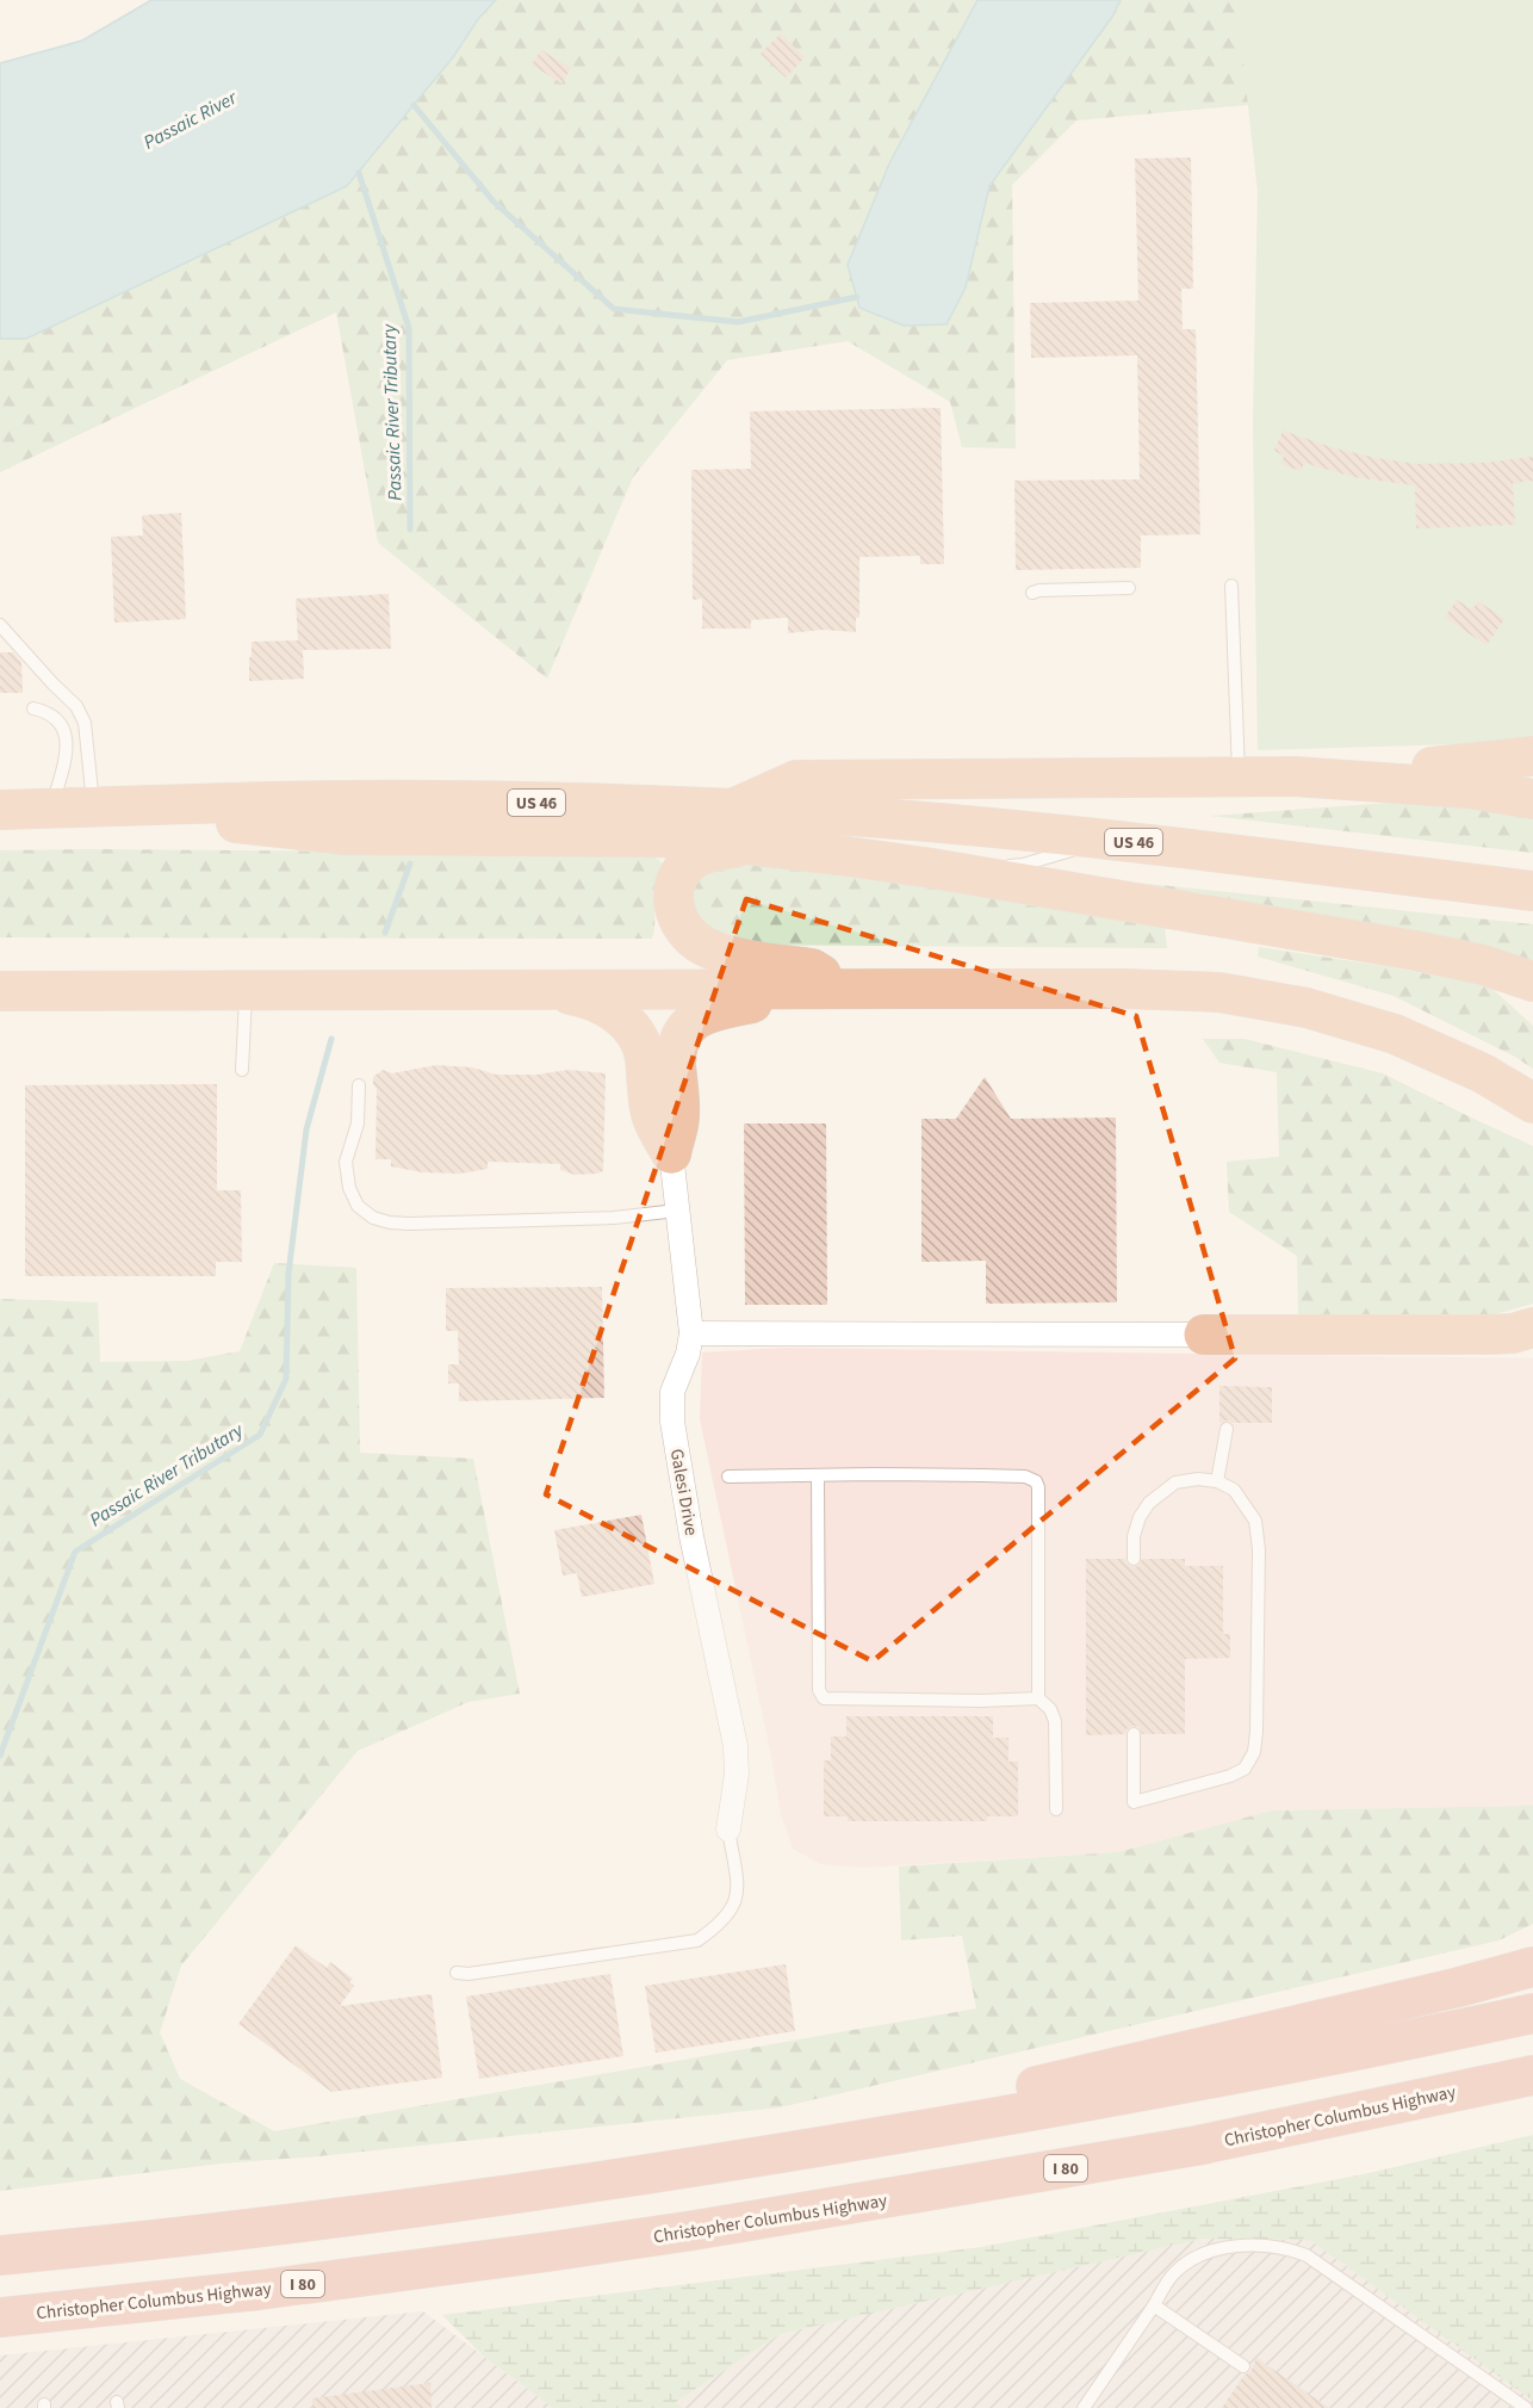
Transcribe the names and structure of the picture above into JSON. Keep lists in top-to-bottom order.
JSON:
{
  "streets": {
    "highway": ["US 46", "Christopher Columbus Highway", "I 80"],
    "street": ["Galesi Drive"]
  },
  "water": ["Passaic River", "Passaic River Tributary"]
}
